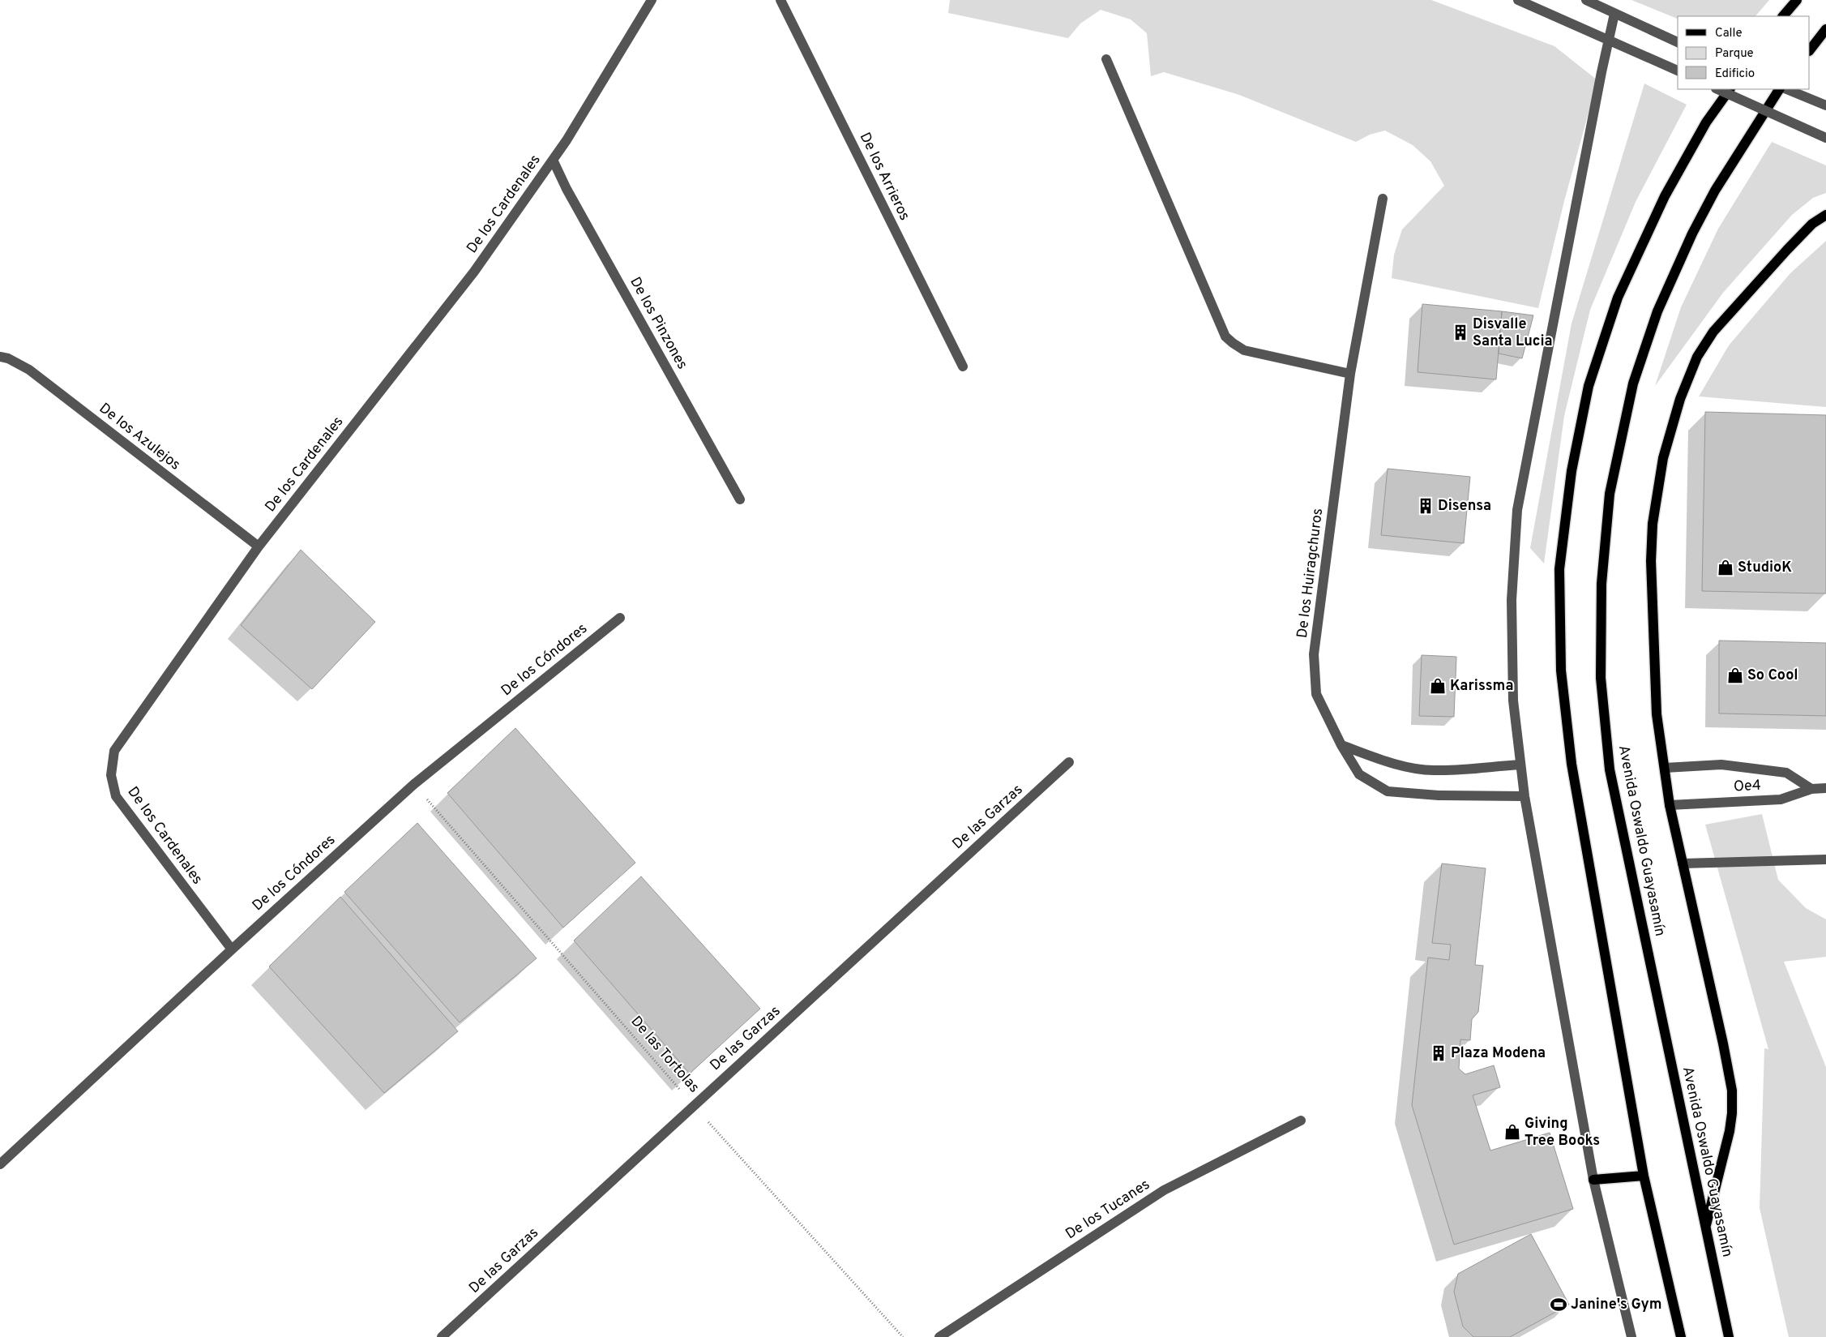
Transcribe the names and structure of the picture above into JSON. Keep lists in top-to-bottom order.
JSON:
{
  "streets": {
    "main road": ["Avenida Oswaldo Guayasamín"],
    "street": [
      "De los Arrieros",
      "De los Cardenales",
      "De los Pinzones",
      "De los Azulejos",
      "De los Huiragchuros",
      "De los Cóndores",
      "Oe4",
      "De las Garzas",
      "De los Tucanes"
    ],
    "path": ["De las Tortolas"]
  },
  "crossings": [
    ["De los Cardenales", "De los Pinzones"],
    ["De los Cardenales", "De los Azulejos"],
    ["De los Cardenales", "De los Cóndores"],
    ["De los Cóndores", "De las Tortolas"],
    ["De las Garzas", "De las Tortolas"]
  ],
  "places": {
    "building": ["Disvalle Santa Lucia", "Disensa", "Plaza Modena"],
    "shop": [
      "StudioK",
      "So Cool",
      "Karissma",
      "Giving Tree Books"
    ],
    "sports": ["Janine's Gym"]
  },
  "legend": ["Calle", "Parque", "Edificio"]
}
